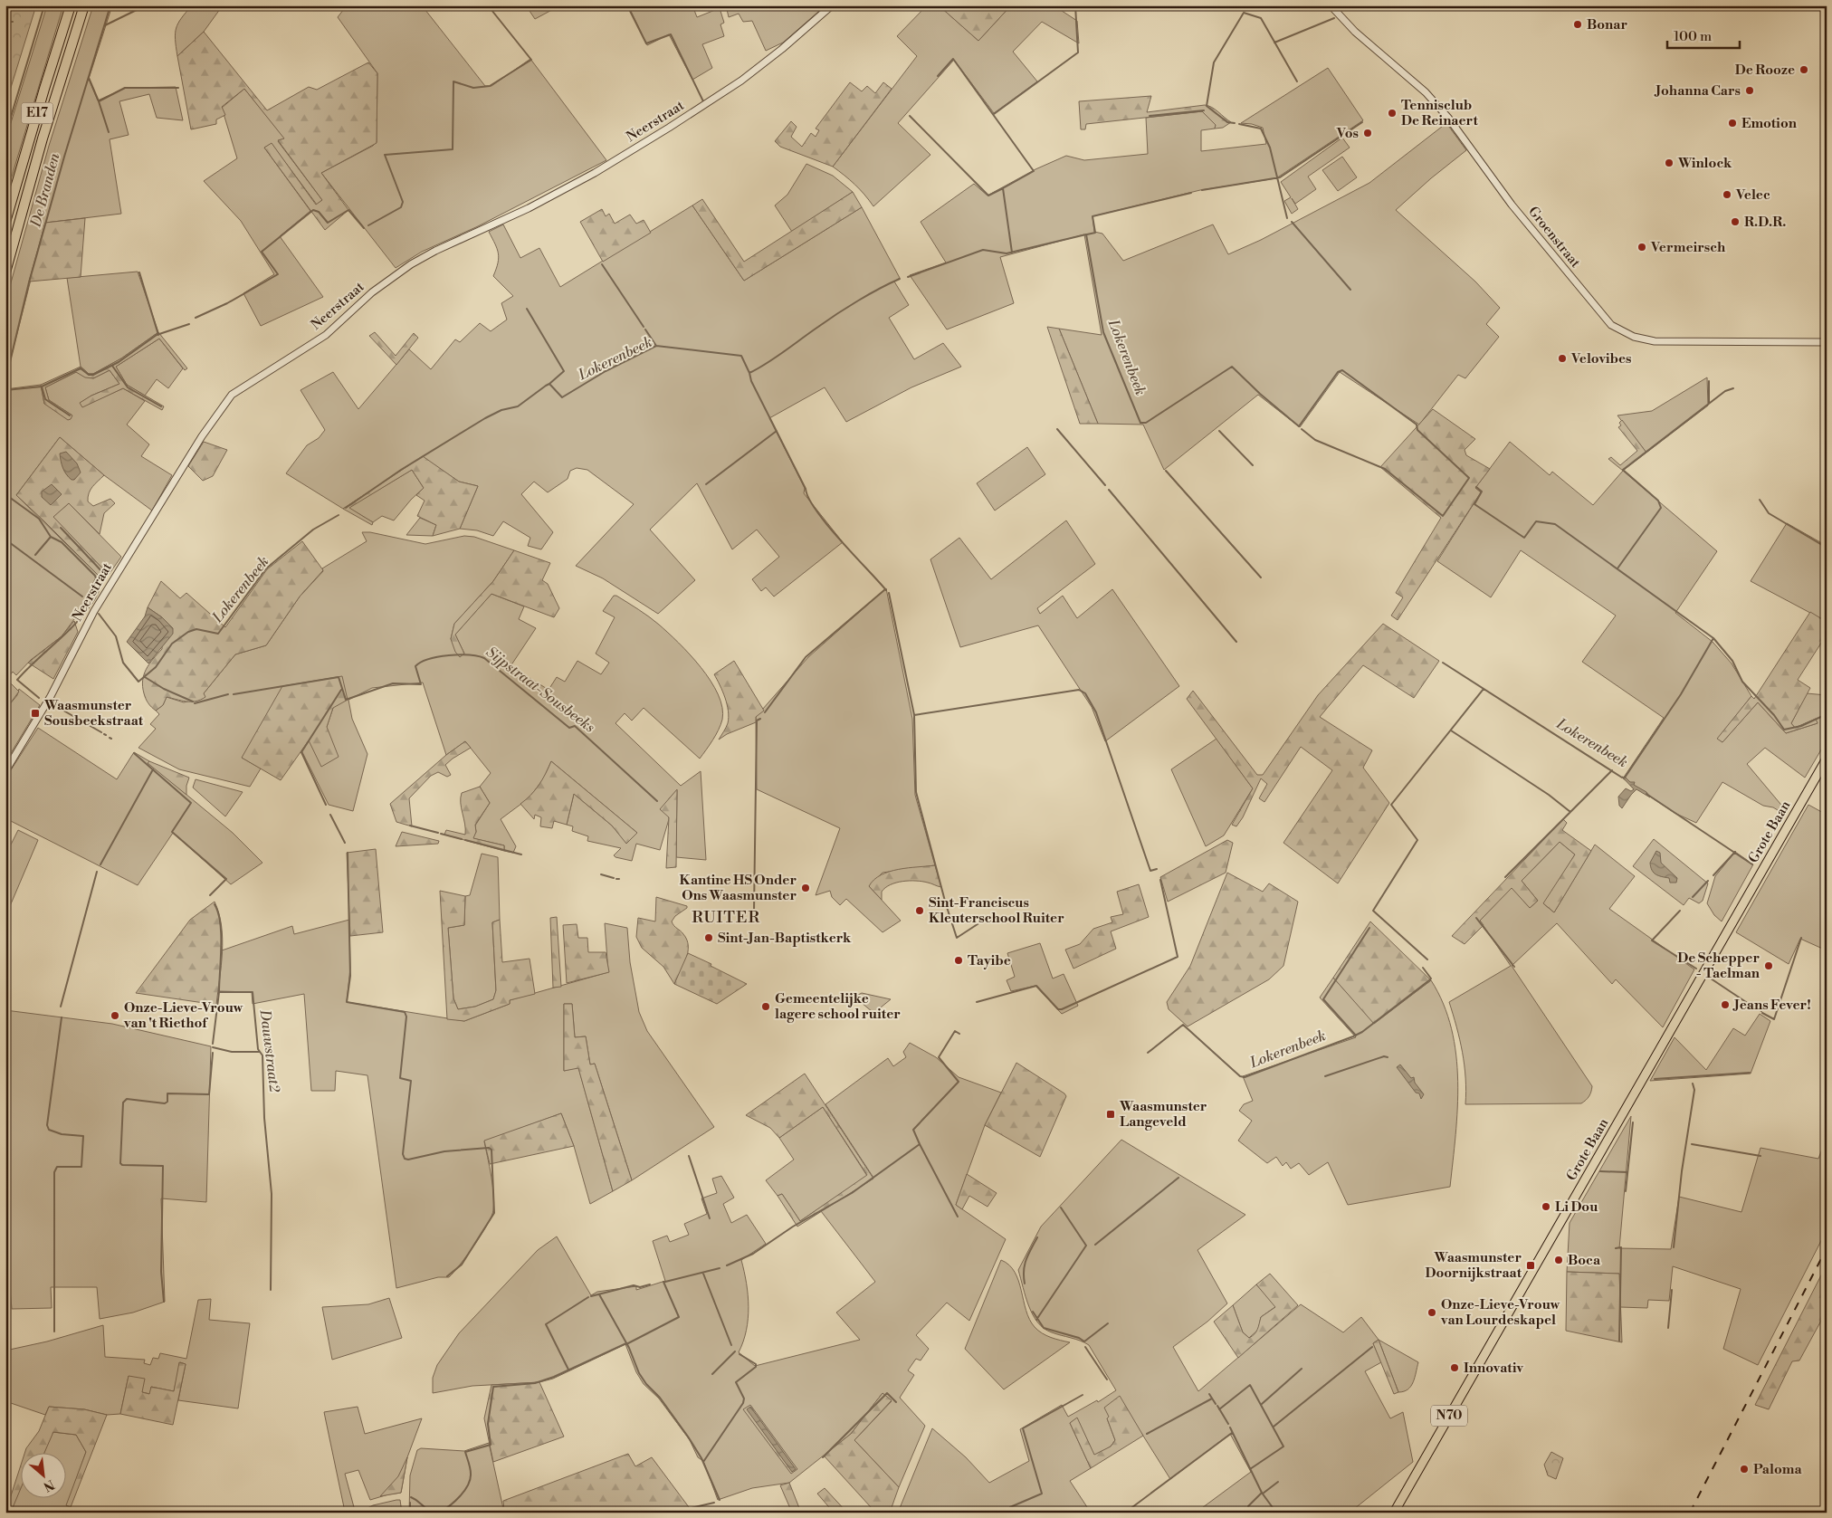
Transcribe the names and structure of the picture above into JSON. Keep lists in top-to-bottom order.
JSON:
{
  "streets": {
    "highway": ["E17"],
    "main road": ["Grote Baan", "N70"],
    "street": ["Neerstraat", "Groenstraat"]
  },
  "districts": ["RUITER"],
  "water": [
    "De Branden",
    "Lokerenbeek",
    "Sijpstraat-Sousbeeks",
    "Dauwstraat2"
  ],
  "places": {
    "other": [
      "Bonar",
      "De Rooze",
      "Johanna Cars",
      "Tennisclub De Reinaert",
      "Emotion",
      "Vos",
      "Winlock",
      "Velec",
      "R.D.R.",
      "Vermeirsch",
      "Velovibes",
      "Kantine HS Onder Ons Waasmunster",
      "Sint-Franciscus Kleuterschool Ruiter",
      "Sint-Jan-Baptistkerk",
      "Tayibe",
      "De Schepper - Taelman",
      "Jeans Fever!",
      "Gemeentelijke lagere school ruiter",
      "Onze-Lieve-Vrouw van 't Riethof",
      "Li Dou",
      "Boca",
      "Onze-Lieve-Vrouw van Lourdeskapel",
      "Innovativ",
      "Paloma"
    ],
    "transit": ["Waasmunster Sousbeekstraat", "Waasmunster Langeveld", "Waasmunster Doornijkstraat"]
  },
  "scale_bar": "100 m",
  "north": "bottom right"
}
